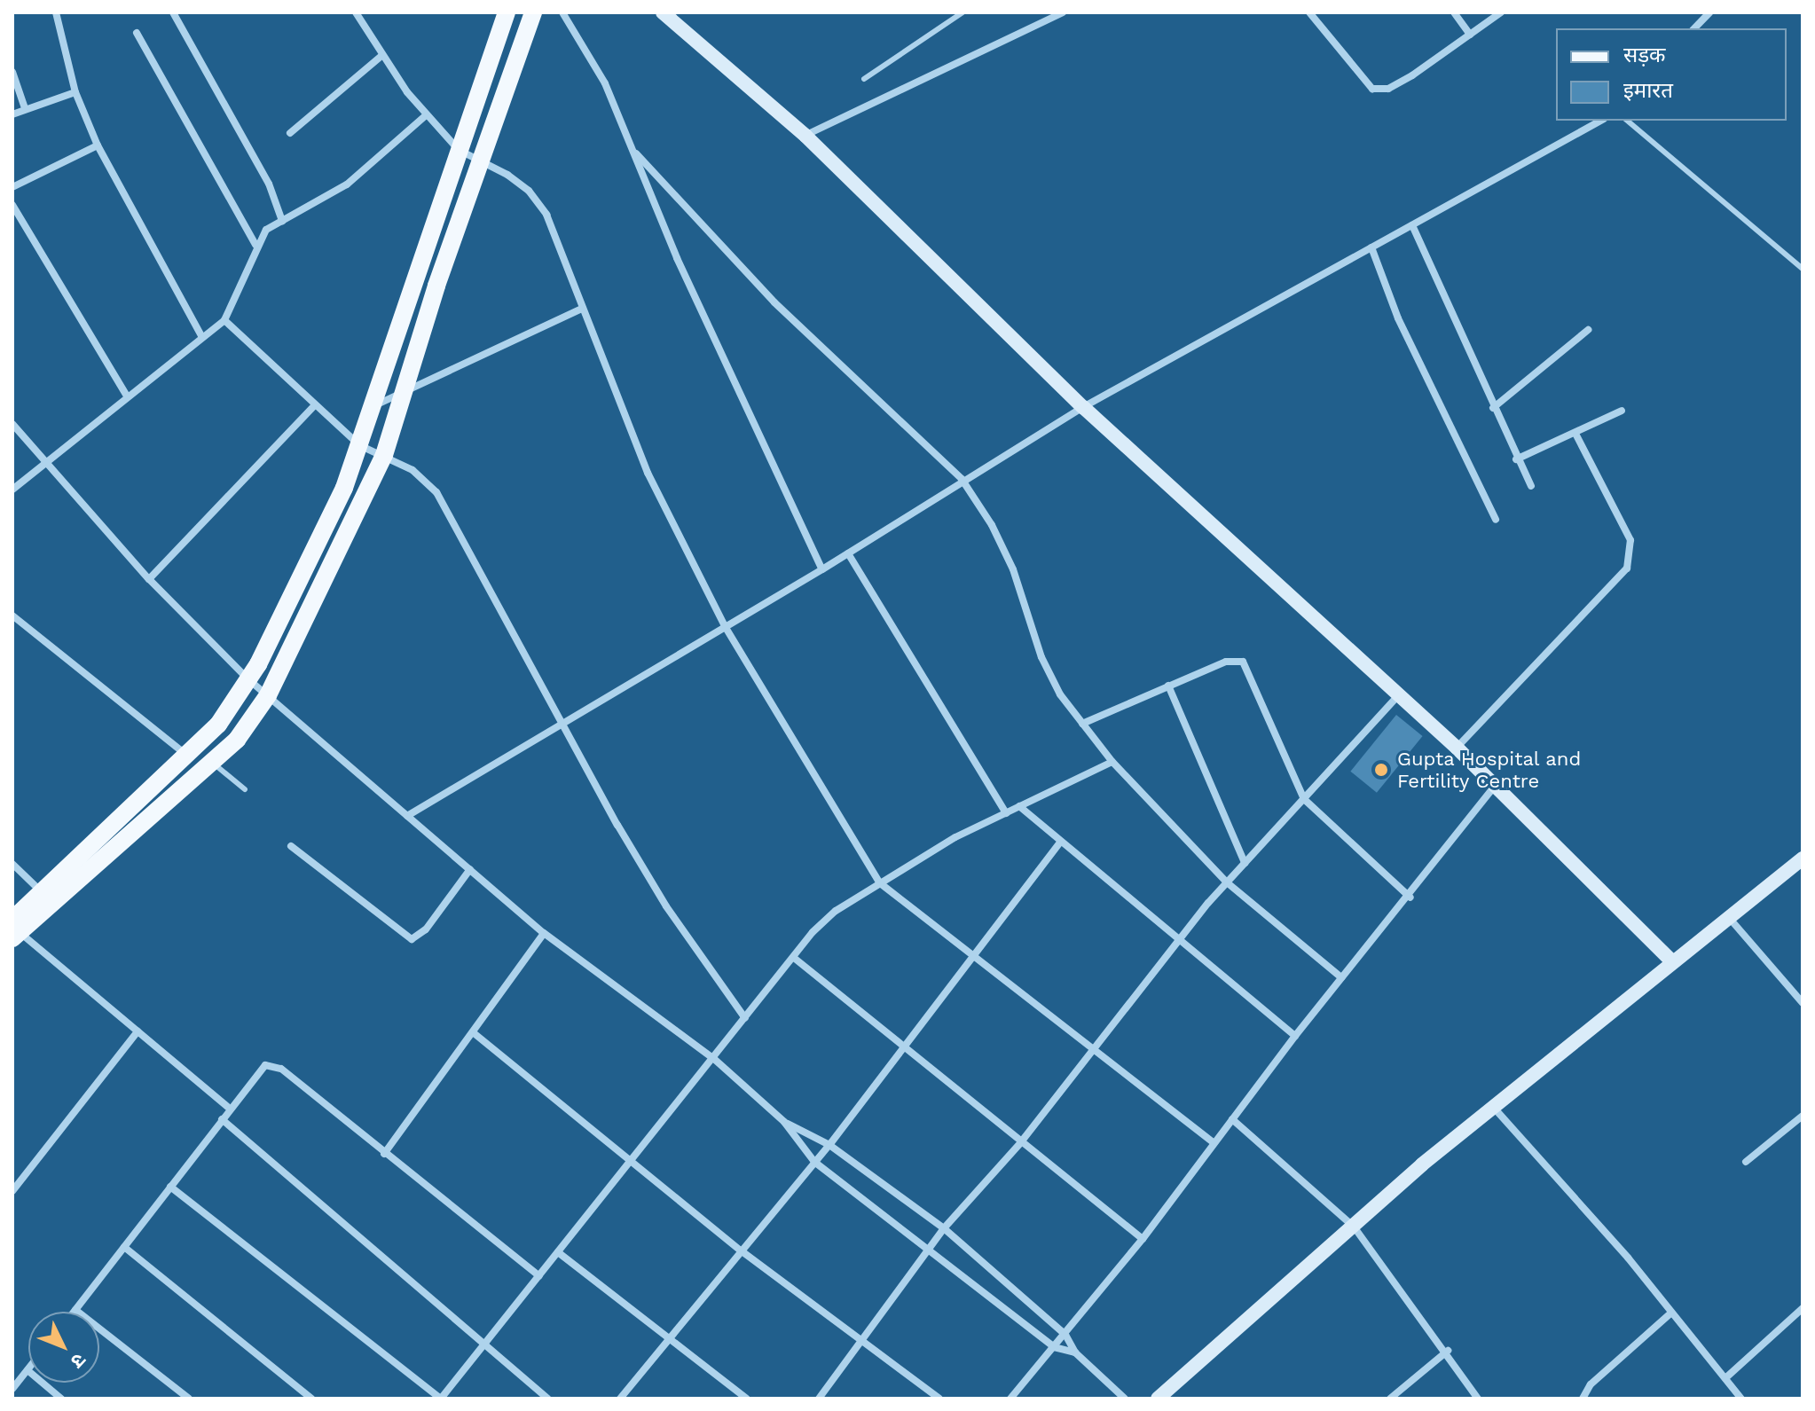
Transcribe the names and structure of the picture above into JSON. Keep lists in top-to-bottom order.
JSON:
{
  "places": ["Gupta Hospital and Fertility Centre"],
  "legend": ["सड़क", "इमारत"],
  "north": "bottom right"
}
